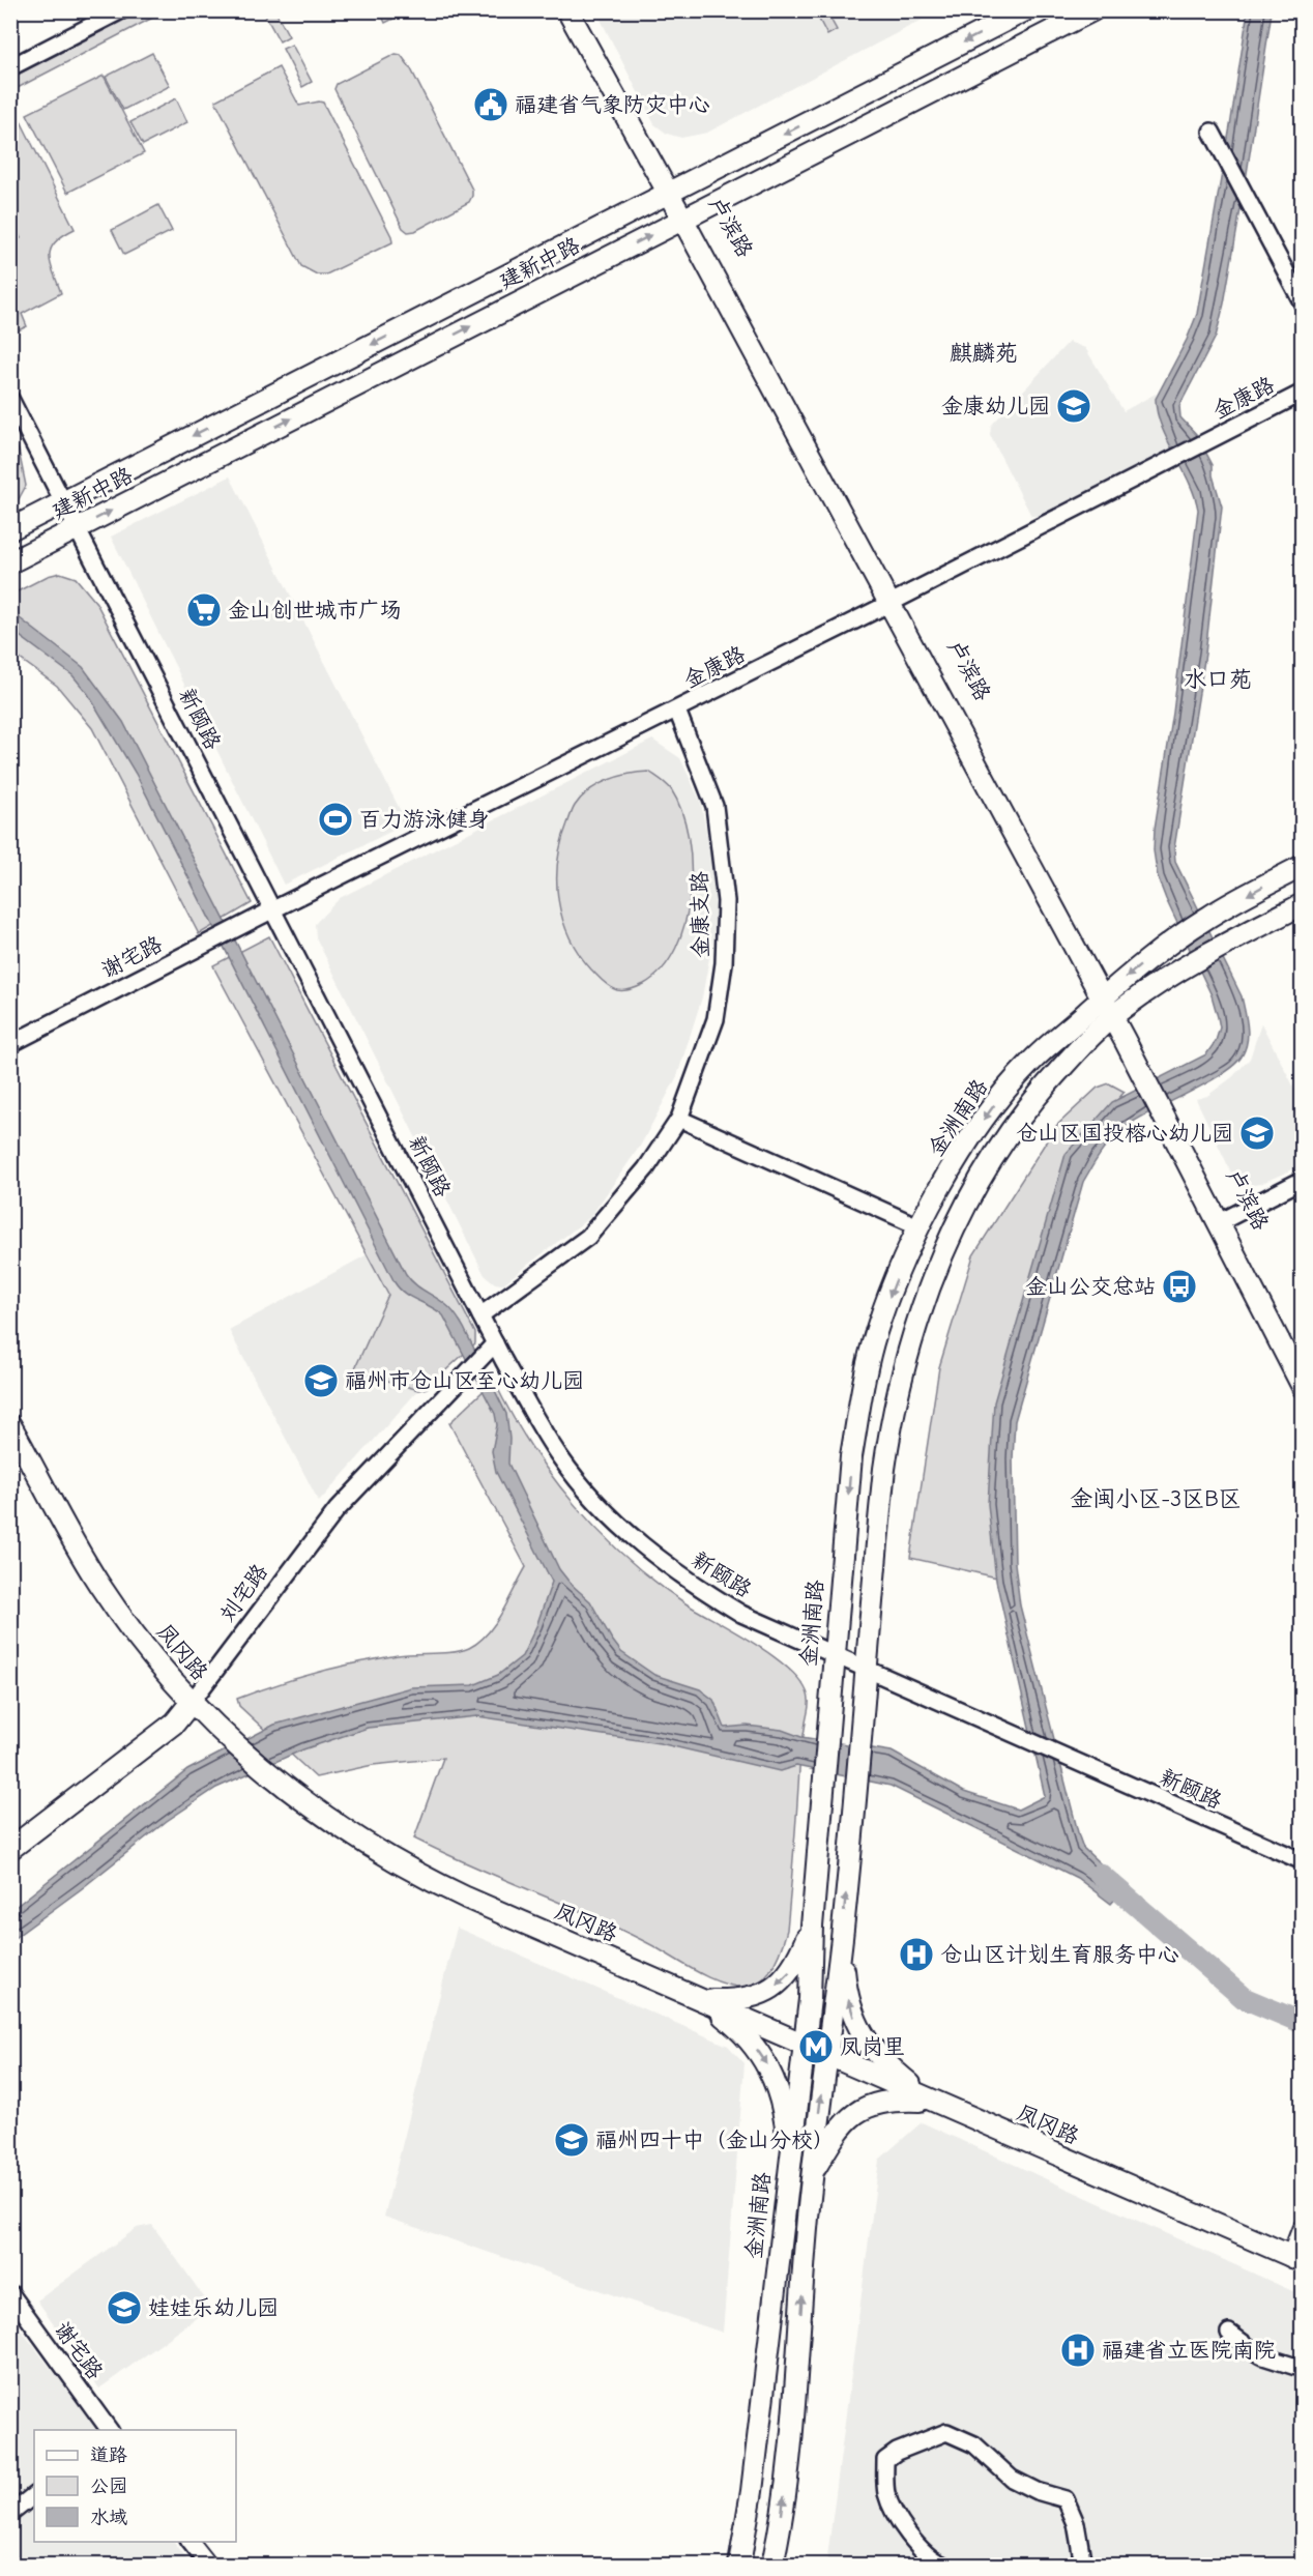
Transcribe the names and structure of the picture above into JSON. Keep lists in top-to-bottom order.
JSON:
{
  "streets": {
    "main road": [
      "卢滨路",
      "建新中路",
      "金洲南路",
      "刘宅路",
      "凤冈路"
    ],
    "street": [
      "金康路",
      "新颐路",
      "金康支路",
      "谢宅路"
    ]
  },
  "crossings": [
    ["卢滨路", "建新中路"],
    ["卢滨路", "金康路"],
    ["卢滨路", "金洲南路"],
    ["建新中路", "新颐路"],
    ["金康路", "新颐路"],
    ["金康路", "金康支路"],
    ["金康路", "谢宅路"],
    ["新颐路", "金康支路"],
    ["新颐路", "谢宅路"],
    ["新颐路", "金洲南路"],
    ["新颐路", "刘宅路"],
    ["金洲南路", "凤冈路"],
    ["刘宅路", "凤冈路"]
  ],
  "districts": ["麒麟苑", "水口苑", "金闽小区-3区B区"],
  "places": {
    "public building": ["福建省气象防灾中心"],
    "school or university": [
      "金康幼儿园",
      "仓山区国投榕心幼儿园",
      "福州市仓山区至心幼儿园",
      "福州四十中（金山分校）",
      "娃娃乐幼儿园"
    ],
    "supermarket": ["金山创世城市广场"],
    "sports": ["百力游泳健身"],
    "bus stop": ["金山公交总站"],
    "hospital": ["仓山区计划生育服务中心", "福建省立医院南院"],
    "metro station": ["凤岗里"]
  },
  "legend": ["道路", "公园", "水域"]
}
